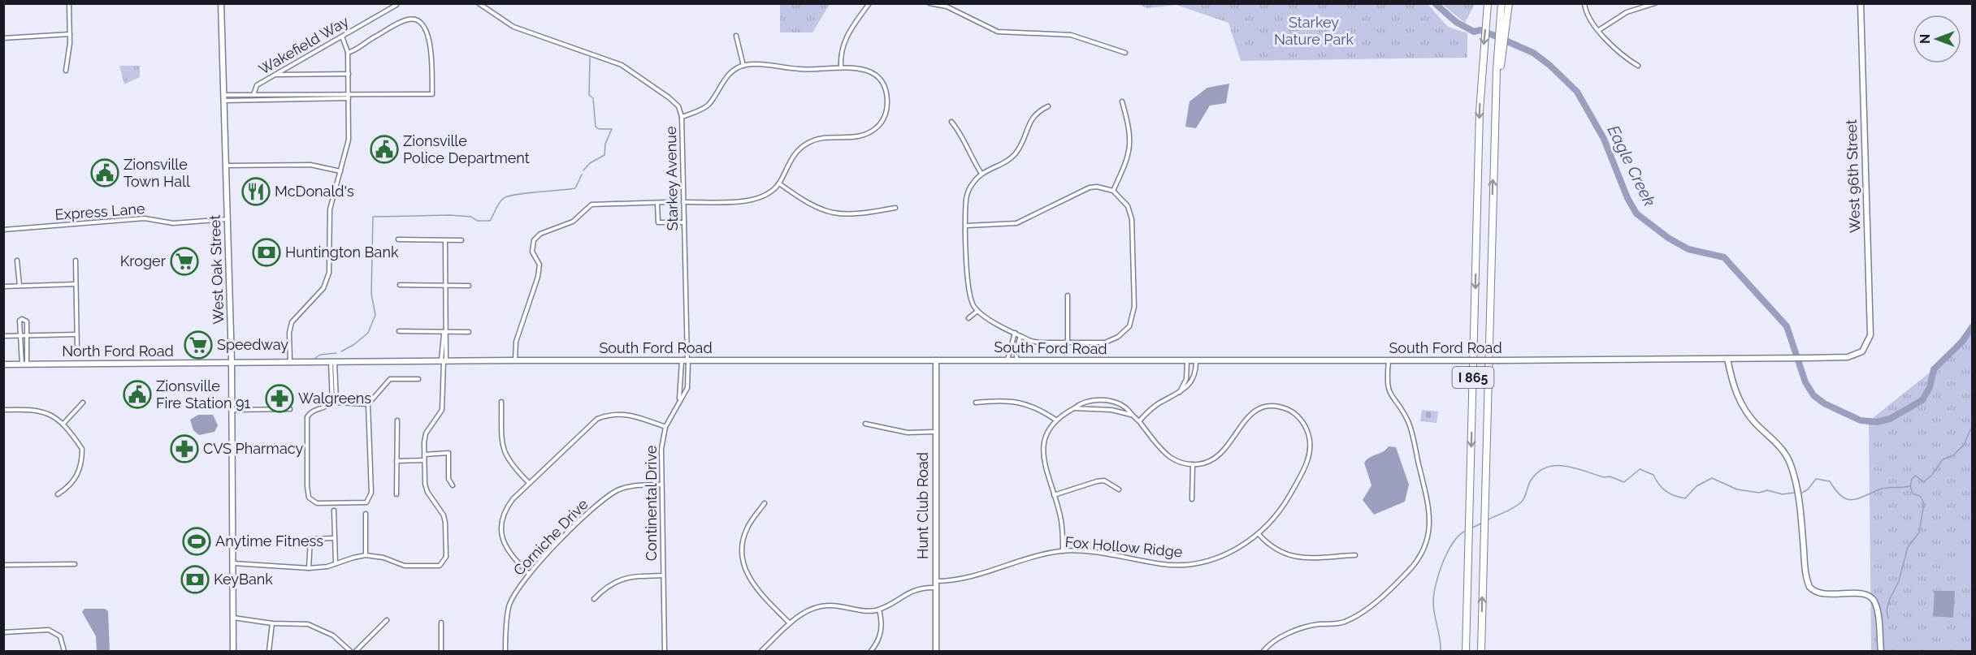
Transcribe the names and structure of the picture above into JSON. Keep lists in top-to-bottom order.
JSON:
{
  "streets": {
    "highway": ["I 865"],
    "main road": [
      "West 96th Street",
      "West Oak Street",
      "South Ford Road",
      "North Ford Road",
      "Hunt Club Road"
    ],
    "street": [
      "Wakefield Way",
      "Starkey Avenue",
      "Express Lane",
      "Continental Drive",
      "Corniche Drive",
      "Fox Hollow Ridge"
    ]
  },
  "crossings": [
    ["West 96th Street", "South Ford Road"],
    ["Starkey Avenue", "South Ford Road"],
    ["Starkey Avenue", "Continental Drive"],
    ["Express Lane", "West Oak Street"],
    ["West Oak Street", "South Ford Road"],
    ["West Oak Street", "North Ford Road"],
    ["South Ford Road", "North Ford Road"],
    ["South Ford Road", "Continental Drive"],
    ["South Ford Road", "Hunt Club Road"],
    ["Continental Drive", "Corniche Drive"],
    ["Hunt Club Road", "Fox Hollow Ridge"]
  ],
  "water": ["Eagle Creek"],
  "parks": ["Starkey Nature Park"],
  "places": {
    "public building": ["Zionsville Police Department", "Zionsville Town Hall", "Zionsville Fire Station 91"],
    "restaurant": ["McDonald's"],
    "bank": ["Huntington Bank", "KeyBank"],
    "supermarket": ["Kroger", "Speedway"],
    "pharmacy": ["Walgreens", "CVS Pharmacy"],
    "sports": ["Anytime Fitness"]
  },
  "north": "left"
}
